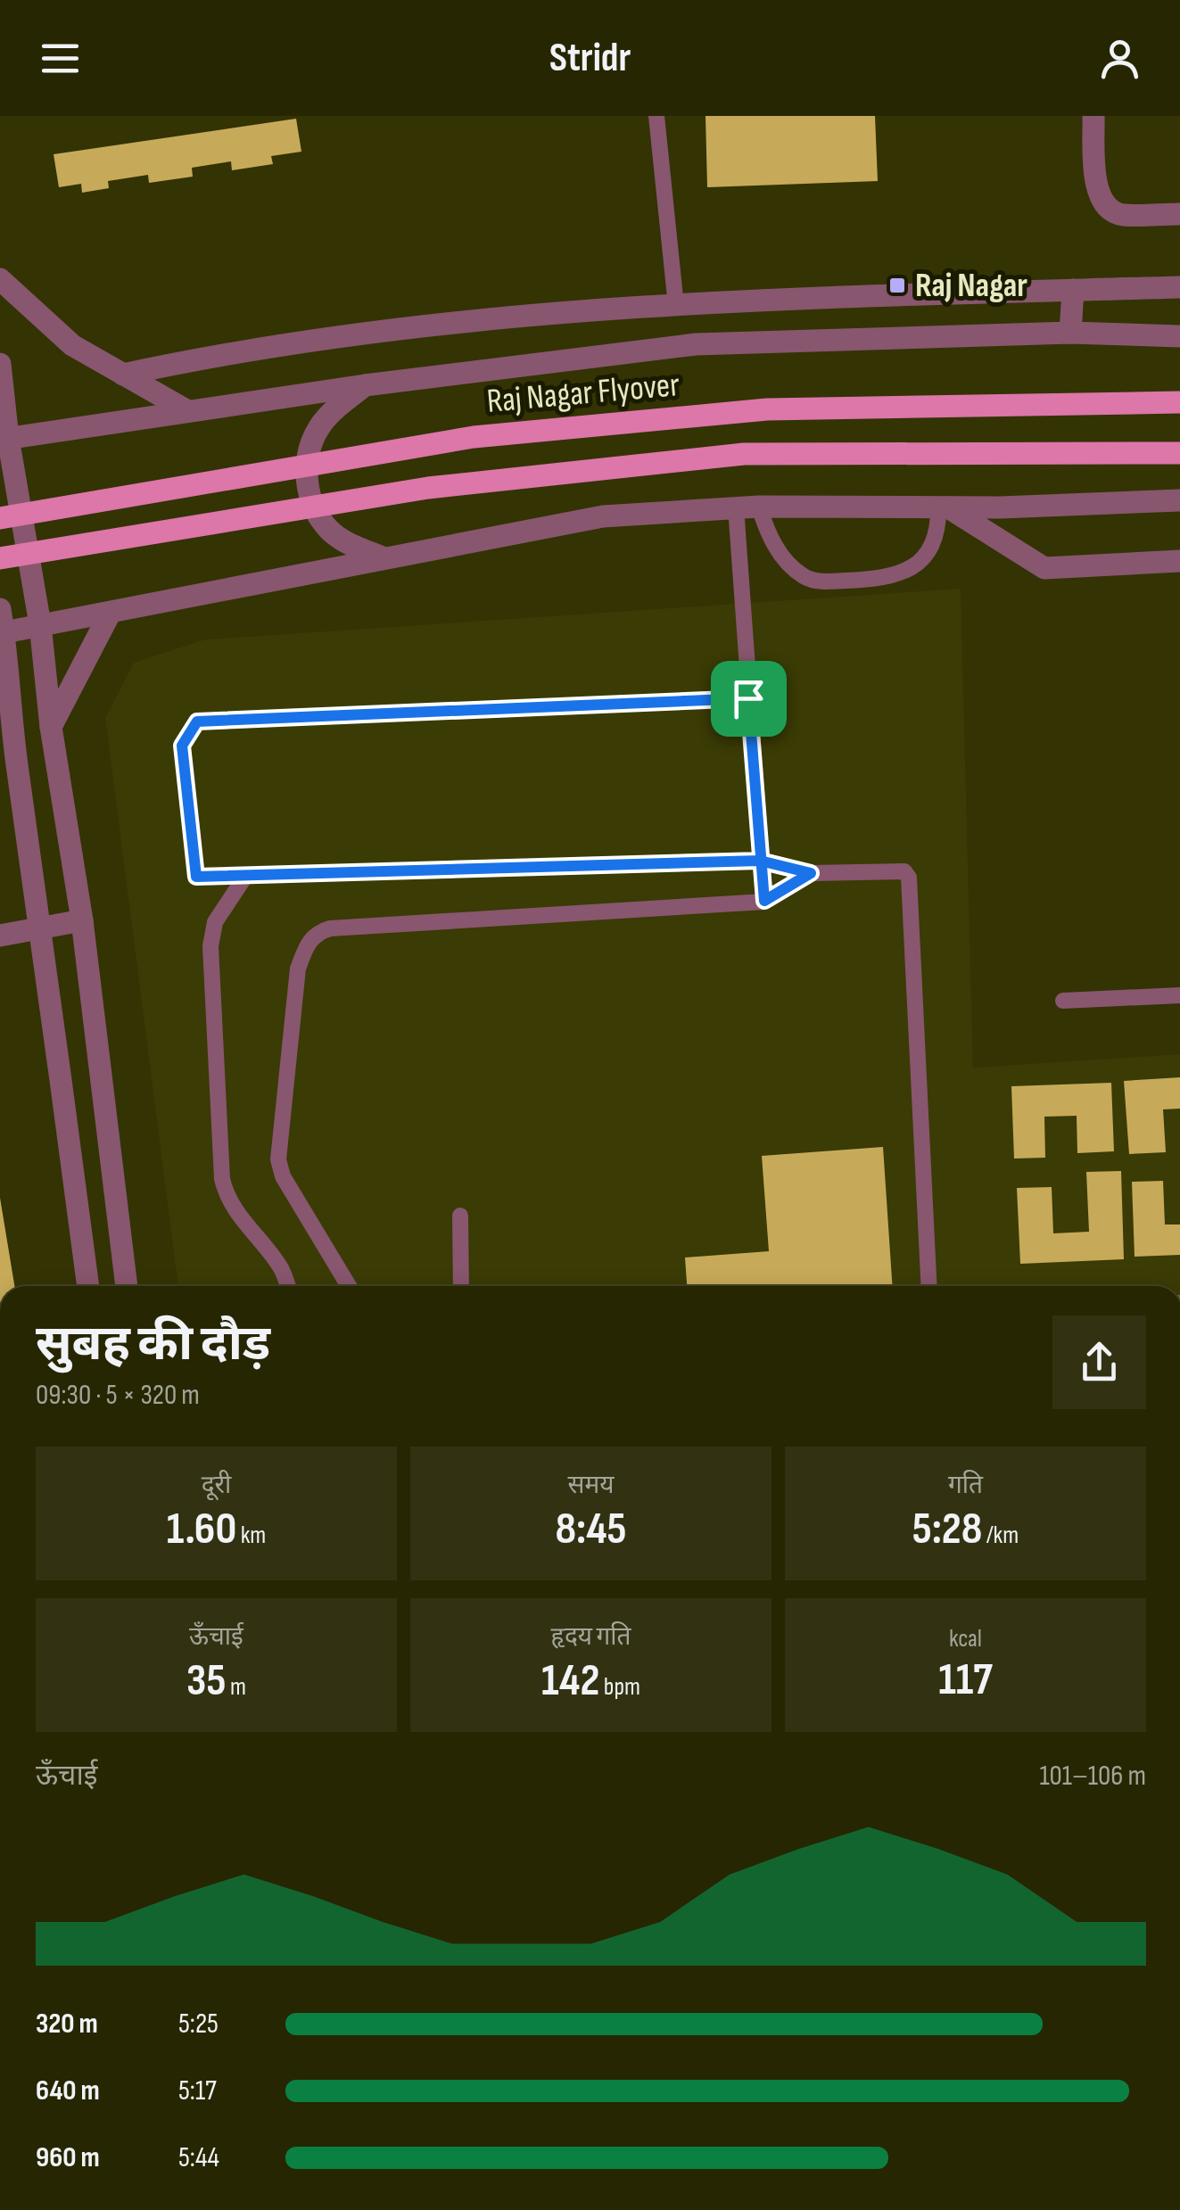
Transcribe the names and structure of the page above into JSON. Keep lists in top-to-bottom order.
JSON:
{
  "streets": {
    "main road": ["Raj Nagar Flyover"]
  },
  "places": {
    "transit": ["Raj Nagar"]
  },
  "page": {
    "header": "Stridr",
    "heading": ["सुबह की दौड़", "09:30 · 5 × 320 m"],
    "stats": [
      ["दूरी", "1.60 km"],
      ["समय", "8:45"],
      ["गति", "5:28 /km"],
      ["ऊँचाई", "35 m"],
      ["हृदय गति", "142 bpm"],
      ["kcal", "117"]
    ],
    "chart": ["ऊँचाई", "101–106 m"],
    "list": [
      {
        "name": "320 m",
        "note": "5:25"
      },
      {
        "name": "640 m",
        "note": "5:17"
      },
      {
        "name": "960 m",
        "note": "5:44"
      }
    ]
  }
}
